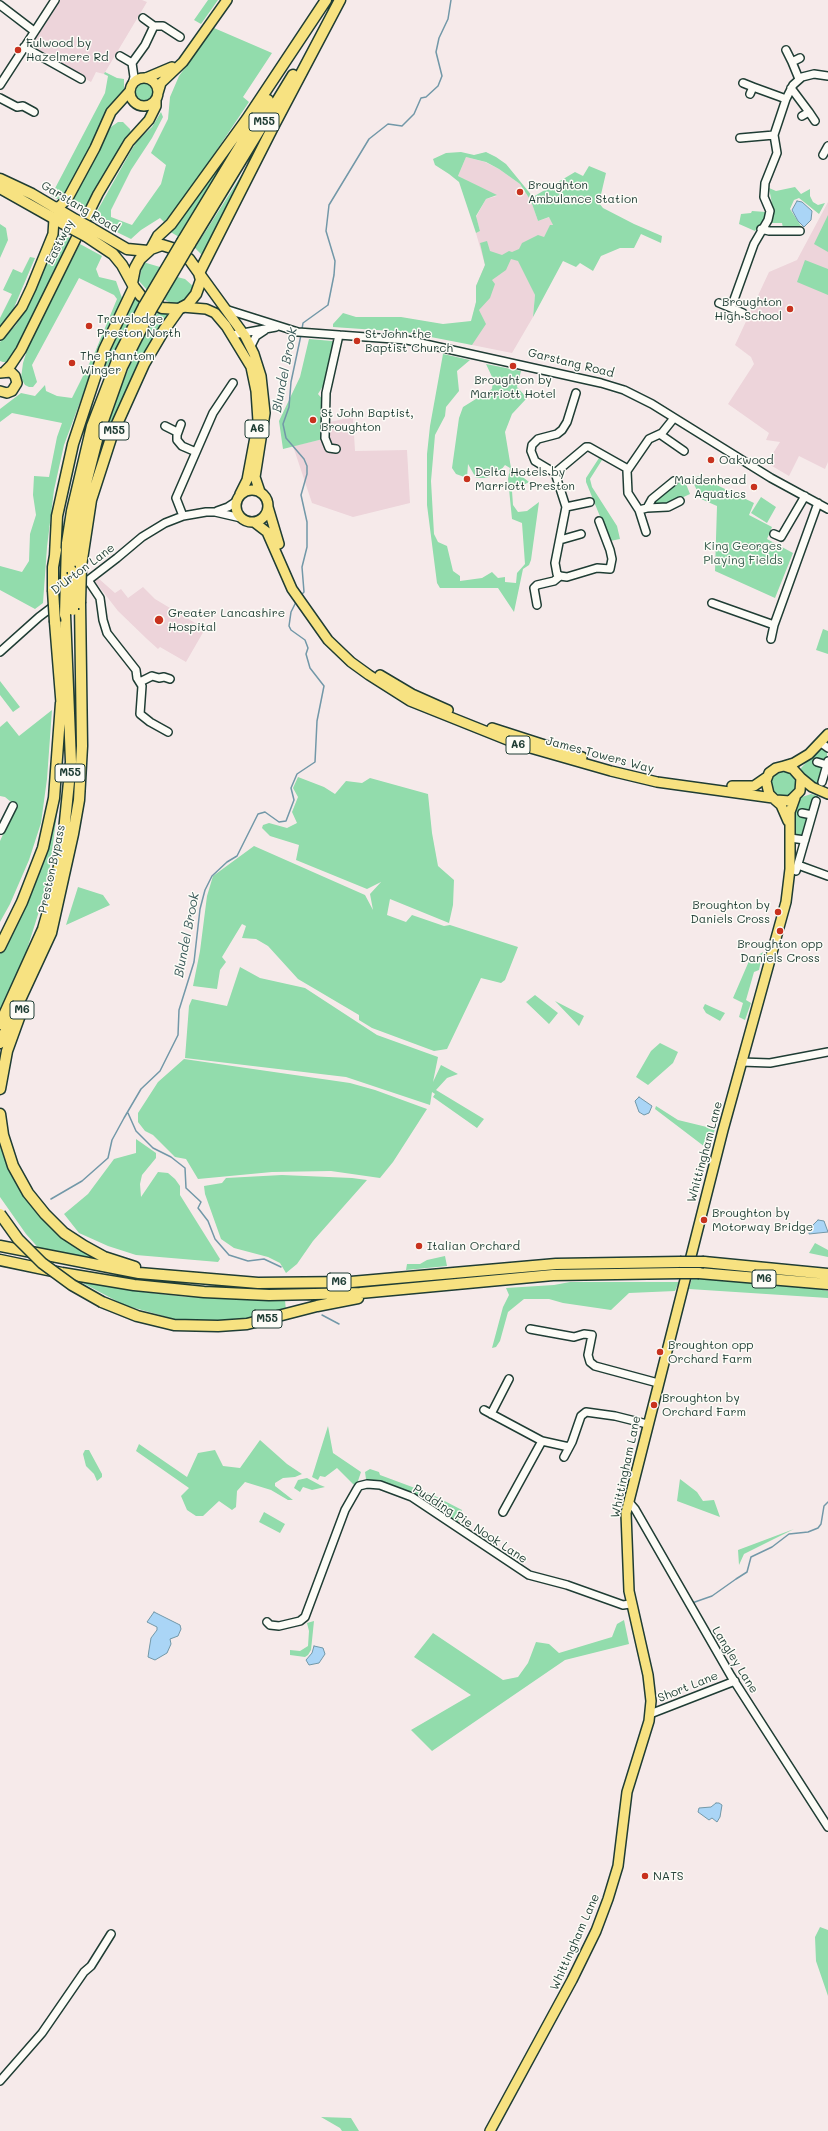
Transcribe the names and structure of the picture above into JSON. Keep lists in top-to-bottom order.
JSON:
{
  "streets": {
    "highway": [
      "M55",
      "Garstang Road",
      "A6",
      "Preston Bypass",
      "M6"
    ],
    "main road": ["Eastway", "James Towers Way", "Whittingham Lane"],
    "street": [
      "D'Urton Lane",
      "Pudding Pie Nook Lane",
      "Langley Lane",
      "Short Lane"
    ]
  },
  "crossings": [
    ["M55", "Garstang Road"],
    ["M55", "A6"],
    ["M55", "Preston Bypass"],
    ["M55", "M6"],
    ["Garstang Road", "A6"],
    ["A6", "D'Urton Lane"],
    ["A6", "James Towers Way"],
    ["D'Urton Lane", "James Towers Way"],
    ["James Towers Way", "Whittingham Lane"],
    ["Preston Bypass", "M6"],
    ["Whittingham Lane", "Pudding Pie Nook Lane"],
    ["Whittingham Lane", "Langley Lane"],
    ["Whittingham Lane", "Short Lane"],
    ["Langley Lane", "Short Lane"]
  ],
  "water": ["Blundel Brook"],
  "parks": ["King Georges Playing Fields"],
  "places": [
    "Fulwood by Hazelmere Rd",
    "Broughton Ambulance Station",
    "Broughton High School",
    "Travelodge Preston North",
    "St John the Baptist Church",
    "The Phantom Winger",
    "Broughton by Marriott Hotel",
    "St John Baptist, Broughton",
    "Oakwood",
    "Delta Hotels by Marriott Preston",
    "Maidenhead Aquatics",
    "Greater Lancashire Hospital",
    "Broughton by Daniels Cross",
    "Broughton opp Daniels Cross",
    "Broughton by Motorway Bridge",
    "Italian Orchard",
    "Broughton opp Orchard Farm",
    "Broughton by Orchard Farm",
    "NATS"
  ]
}
